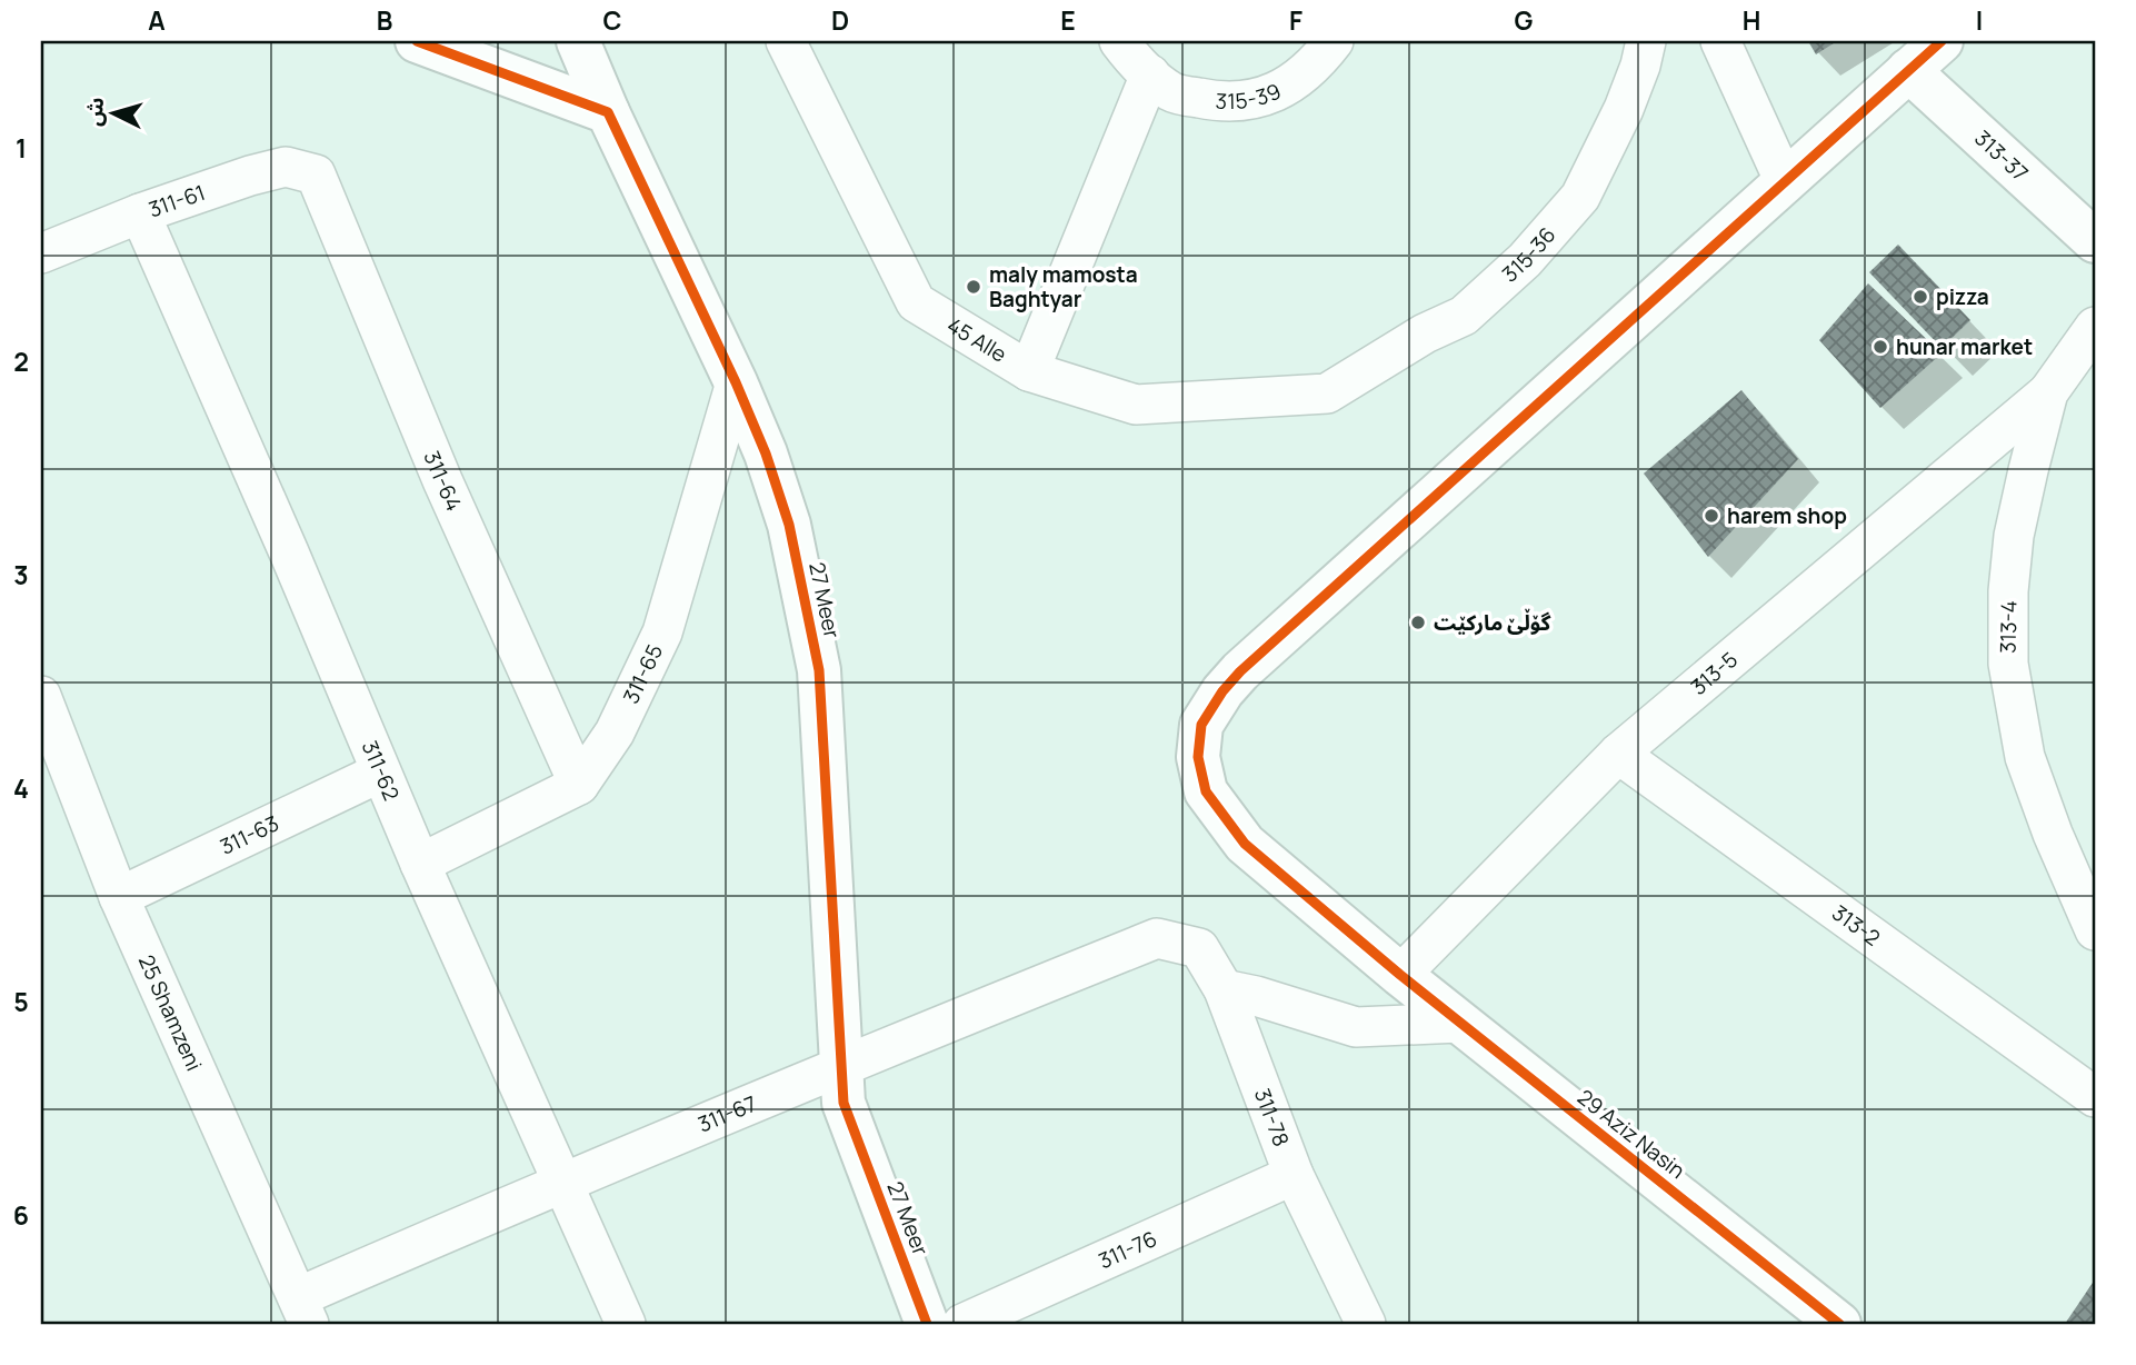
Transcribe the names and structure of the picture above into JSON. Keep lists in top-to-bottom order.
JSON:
{
  "streets": {
    "street": [
      "315-39",
      "313-37",
      "311-61",
      "315-36",
      "45 Alle",
      "311-64",
      "27 Meer",
      "313-4",
      "311-65",
      "313-5",
      "311-62",
      "311-63",
      "313-2",
      "25 Shamzeni",
      "311-67",
      "311-78",
      "29 Aziz Nasin",
      "311-76"
    ]
  },
  "crossings": [
    ["313-37", "29 Aziz Nasin"],
    ["311-61", "311-64"],
    ["311-61", "311-62"],
    ["315-36", "45 Alle"],
    ["311-64", "311-65"],
    ["27 Meer", "311-65"],
    ["27 Meer", "311-67"],
    ["313-4", "313-5"],
    ["313-5", "313-2"],
    ["313-5", "29 Aziz Nasin"],
    ["311-62", "311-63"],
    ["311-62", "311-67"],
    ["311-63", "25 Shamzeni"],
    ["25 Shamzeni", "311-67"],
    ["311-67", "311-78"],
    ["311-78", "311-76"]
  ],
  "places": [
    "maly mamosta Baghtyar",
    "pizza",
    "hunar market",
    "harem shop",
    "گۆڵێ مارکێت"
  ],
  "north": "left",
  "grid": {
    "columns": [
      "A",
      "B",
      "C",
      "D",
      "E",
      "F",
      "G",
      "H",
      "I"
    ],
    "rows": [
      "1",
      "2",
      "3",
      "4",
      "5",
      "6"
    ]
  }
}
